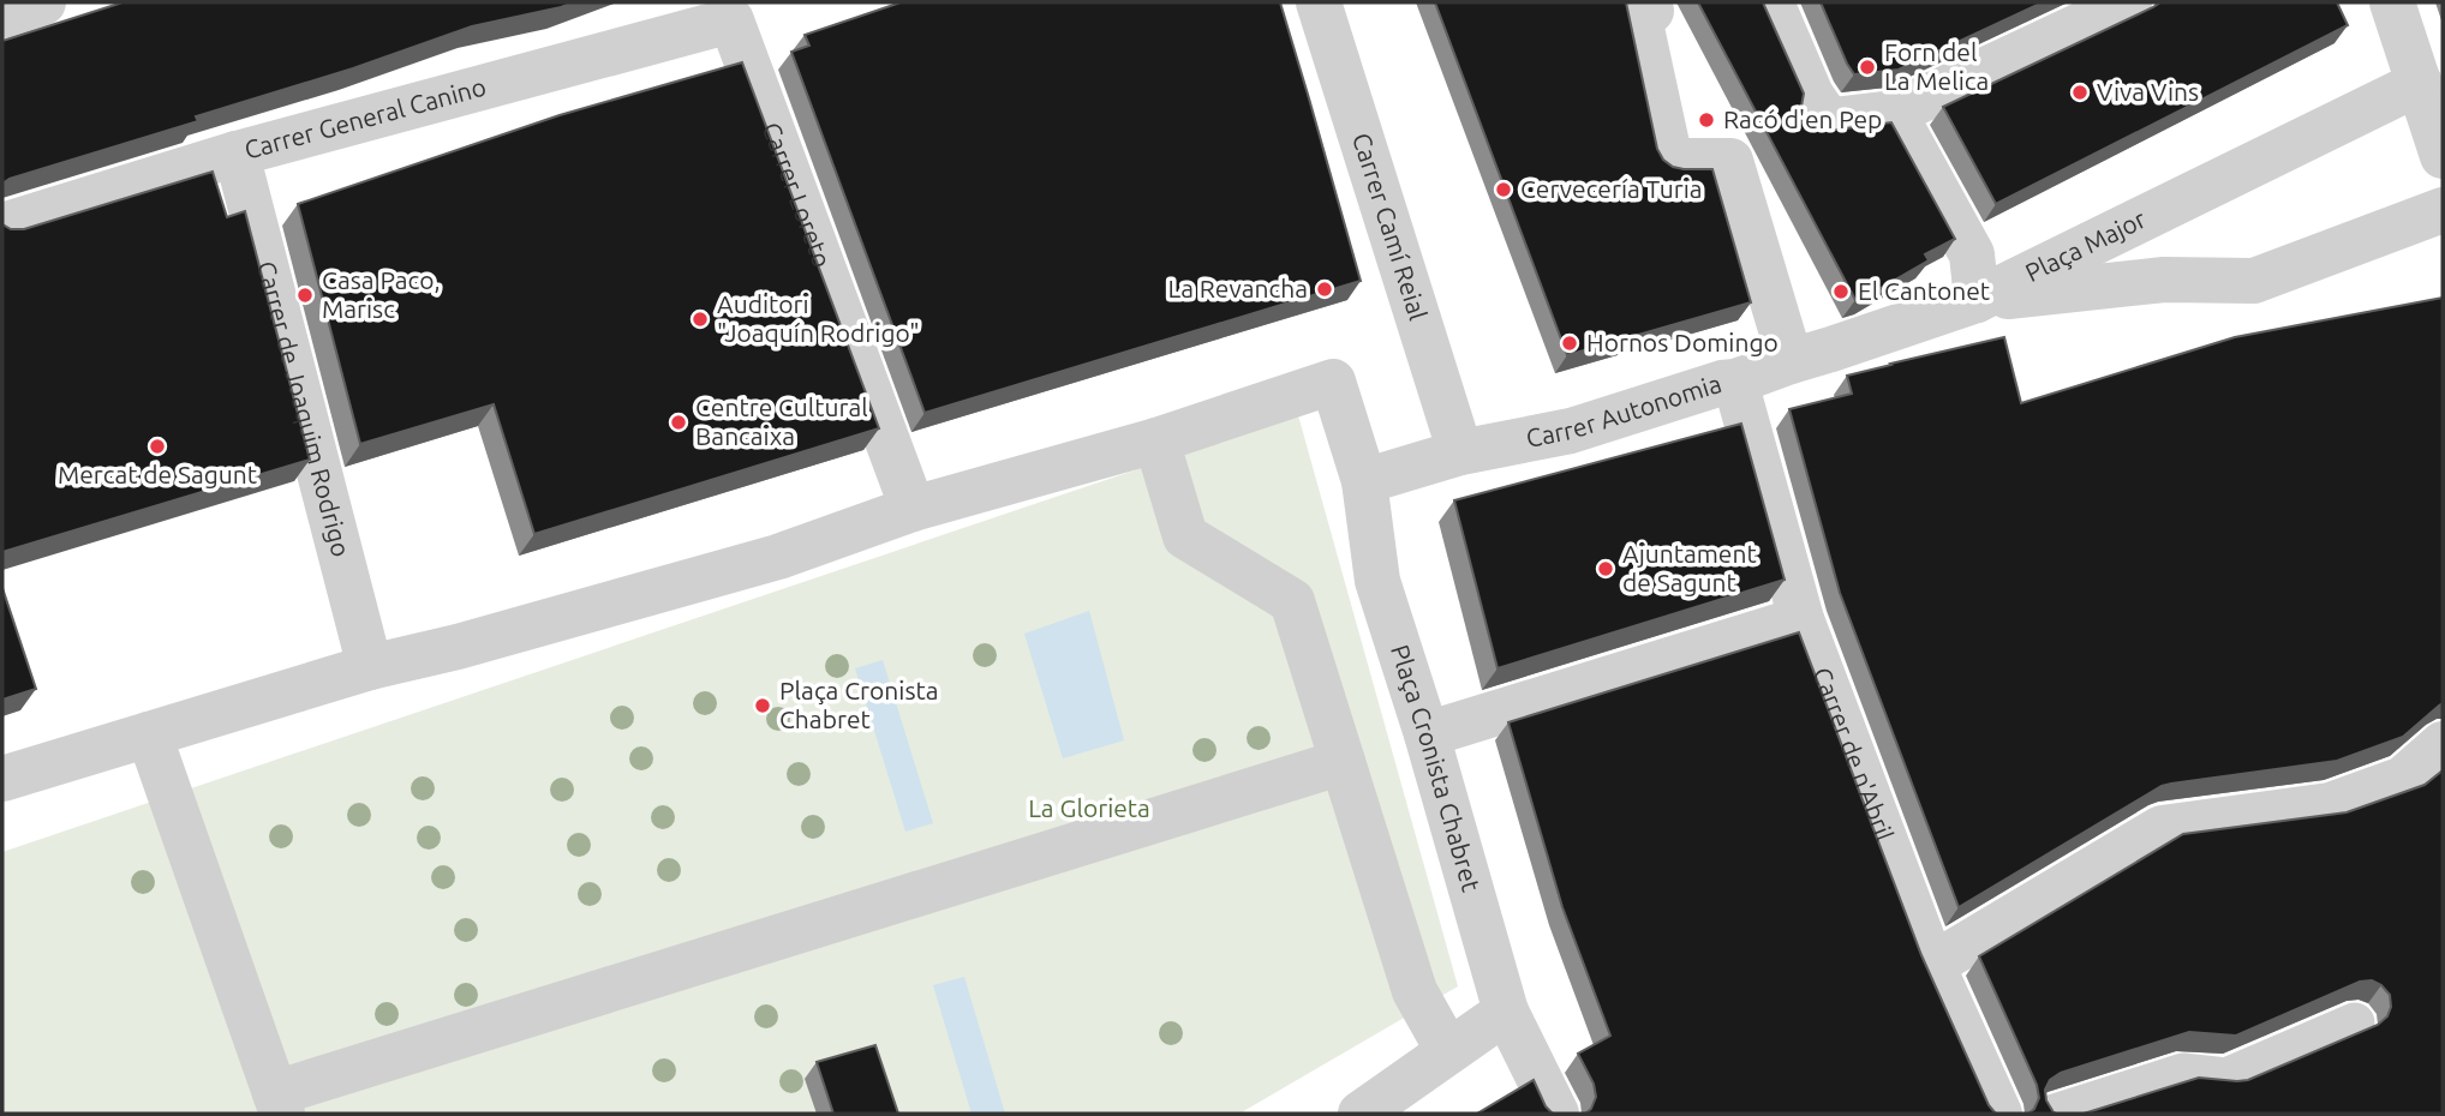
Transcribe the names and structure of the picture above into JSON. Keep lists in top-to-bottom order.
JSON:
{
  "streets": {
    "street": [
      "Carrer General Canino",
      "Carrer Loreto",
      "Carrer Camí Reial",
      "Plaça Major",
      "Carrer de Joaquim Rodrigo",
      "Carrer Autonomia",
      "Carrer de n'Abril",
      "Plaça Cronista Chabret"
    ]
  },
  "crossings": [
    ["Carrer General Canino", "Carrer Loreto"],
    ["Carrer General Canino", "Carrer de Joaquim Rodrigo"],
    ["Carrer Loreto", "Plaça Cronista Chabret"],
    ["Carrer Camí Reial", "Carrer Autonomia"],
    ["Plaça Major", "Carrer Autonomia"],
    ["Carrer de Joaquim Rodrigo", "Plaça Cronista Chabret"],
    ["Carrer Autonomia", "Carrer de n'Abril"],
    ["Carrer Autonomia", "Plaça Cronista Chabret"]
  ],
  "parks": ["La Glorieta"],
  "places": [
    "Forn del La Melica",
    "Viva Vins",
    "Racó d'en Pep",
    "Cervecería Turia",
    "La Revancha",
    "El Cantonet",
    "Casa Paco, Marisc",
    "Auditori \"Joaquín Rodrigo\"",
    "Hornos Domingo",
    "Centre Cultural Bancaixa",
    "Mercat de Sagunt",
    "Ajuntament de Sagunt",
    "Plaça Cronista Chabret"
  ]
}
